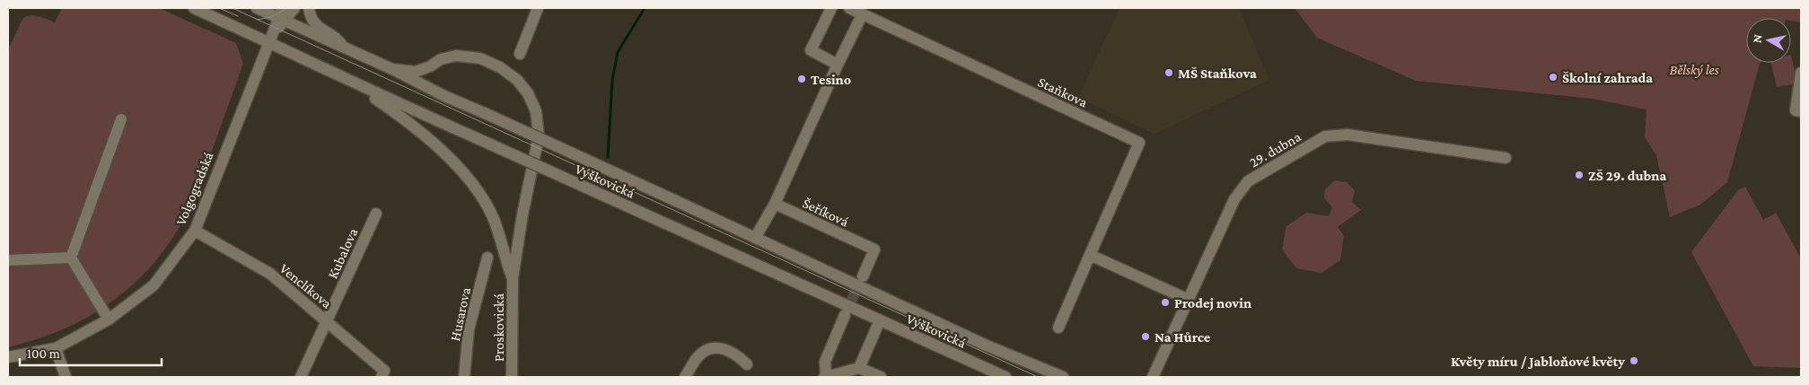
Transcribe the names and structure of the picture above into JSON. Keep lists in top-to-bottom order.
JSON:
{
  "streets": {
    "street": [
      "Staňkova",
      "29. dubna",
      "Výškovická",
      "Volgogradská",
      "Šeříková",
      "Kubalova",
      "Venclíkova",
      "Husarova",
      "Proskovická"
    ]
  },
  "crossings": [
    ["Výškovická", "Volgogradská"],
    ["Volgogradská", "Venclíkova"],
    ["Kubalova", "Venclíkova"]
  ],
  "parks": ["Bělský les"],
  "places": [
    "MŠ Staňkova",
    "Školní zahrada",
    "Tesino",
    "ZŠ 29. dubna",
    "Prodej novin",
    "Na Hůrce",
    "Květy míru / Jabloňové květy"
  ],
  "scale_bar": "100 m",
  "north": "left"
}
